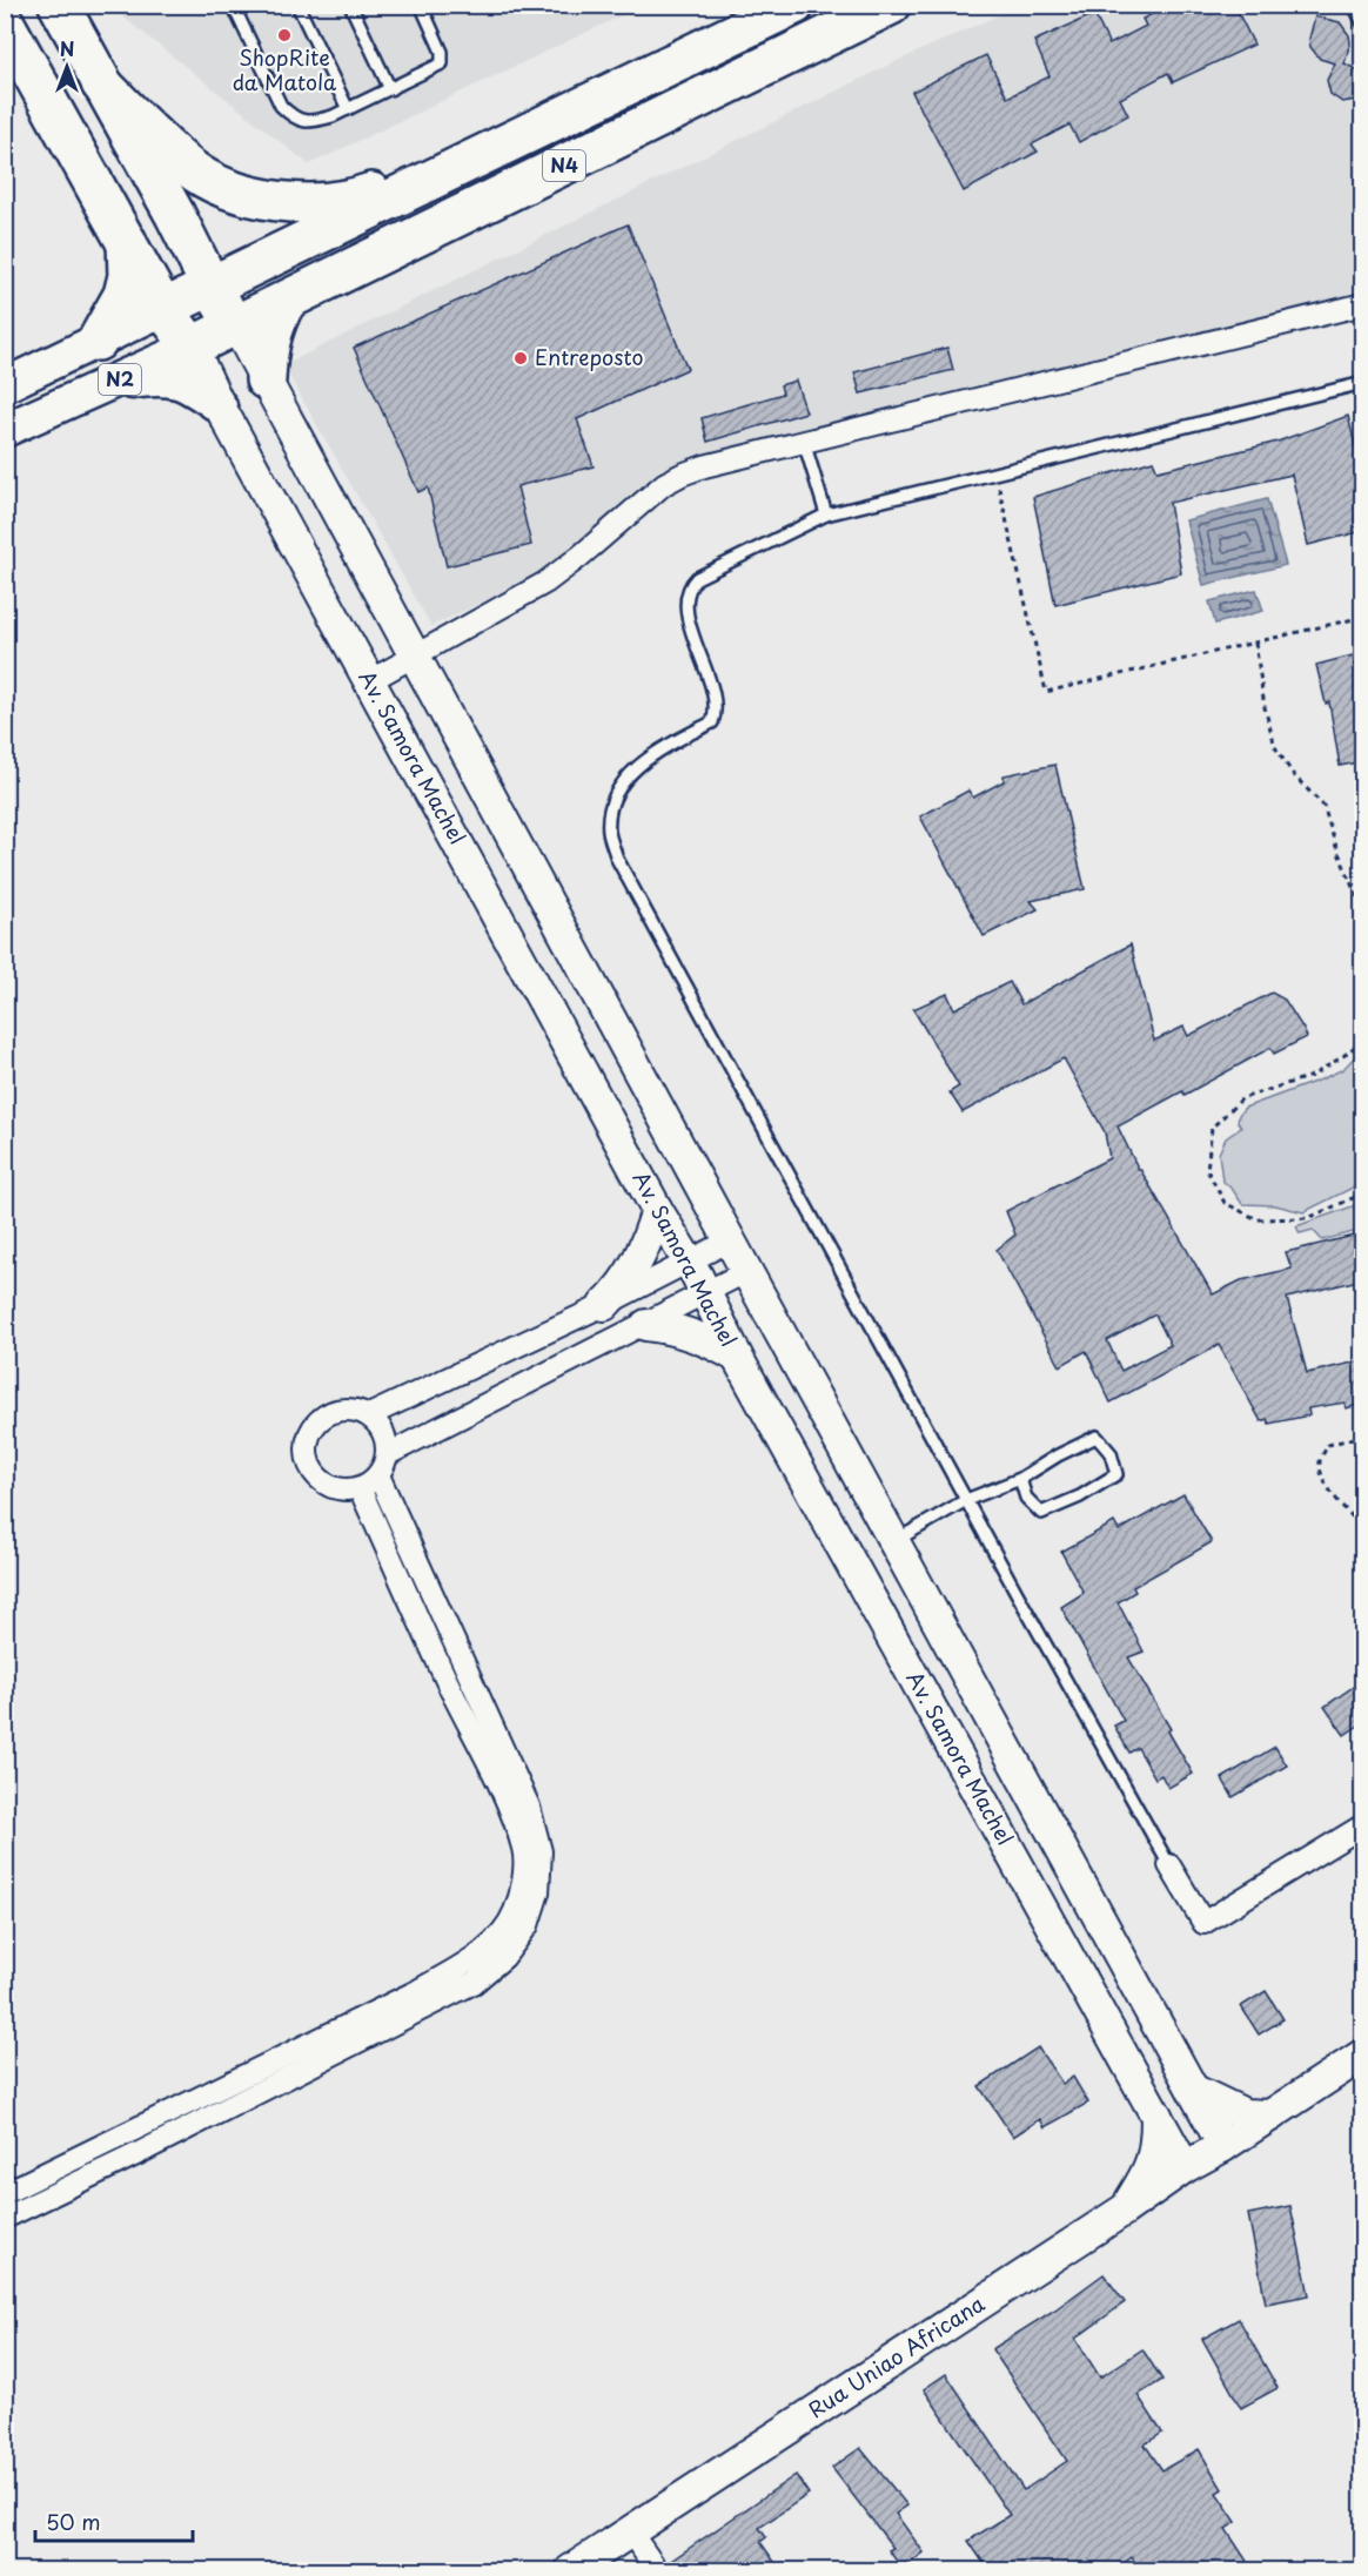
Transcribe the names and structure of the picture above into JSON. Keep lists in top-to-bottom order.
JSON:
{
  "streets": {
    "highway": ["N4"],
    "main road": ["N2", "Av. Samora Machel", "Rua Uniao Africana"]
  },
  "crossings": [
    ["N4", "N2"],
    ["N4", "Av. Samora Machel"],
    ["N2", "Av. Samora Machel"],
    ["Av. Samora Machel", "Rua Uniao Africana"]
  ],
  "places": ["ShopRite da Matola", "Entreposto"],
  "scale_bar": "50 m",
  "north": "top"
}
